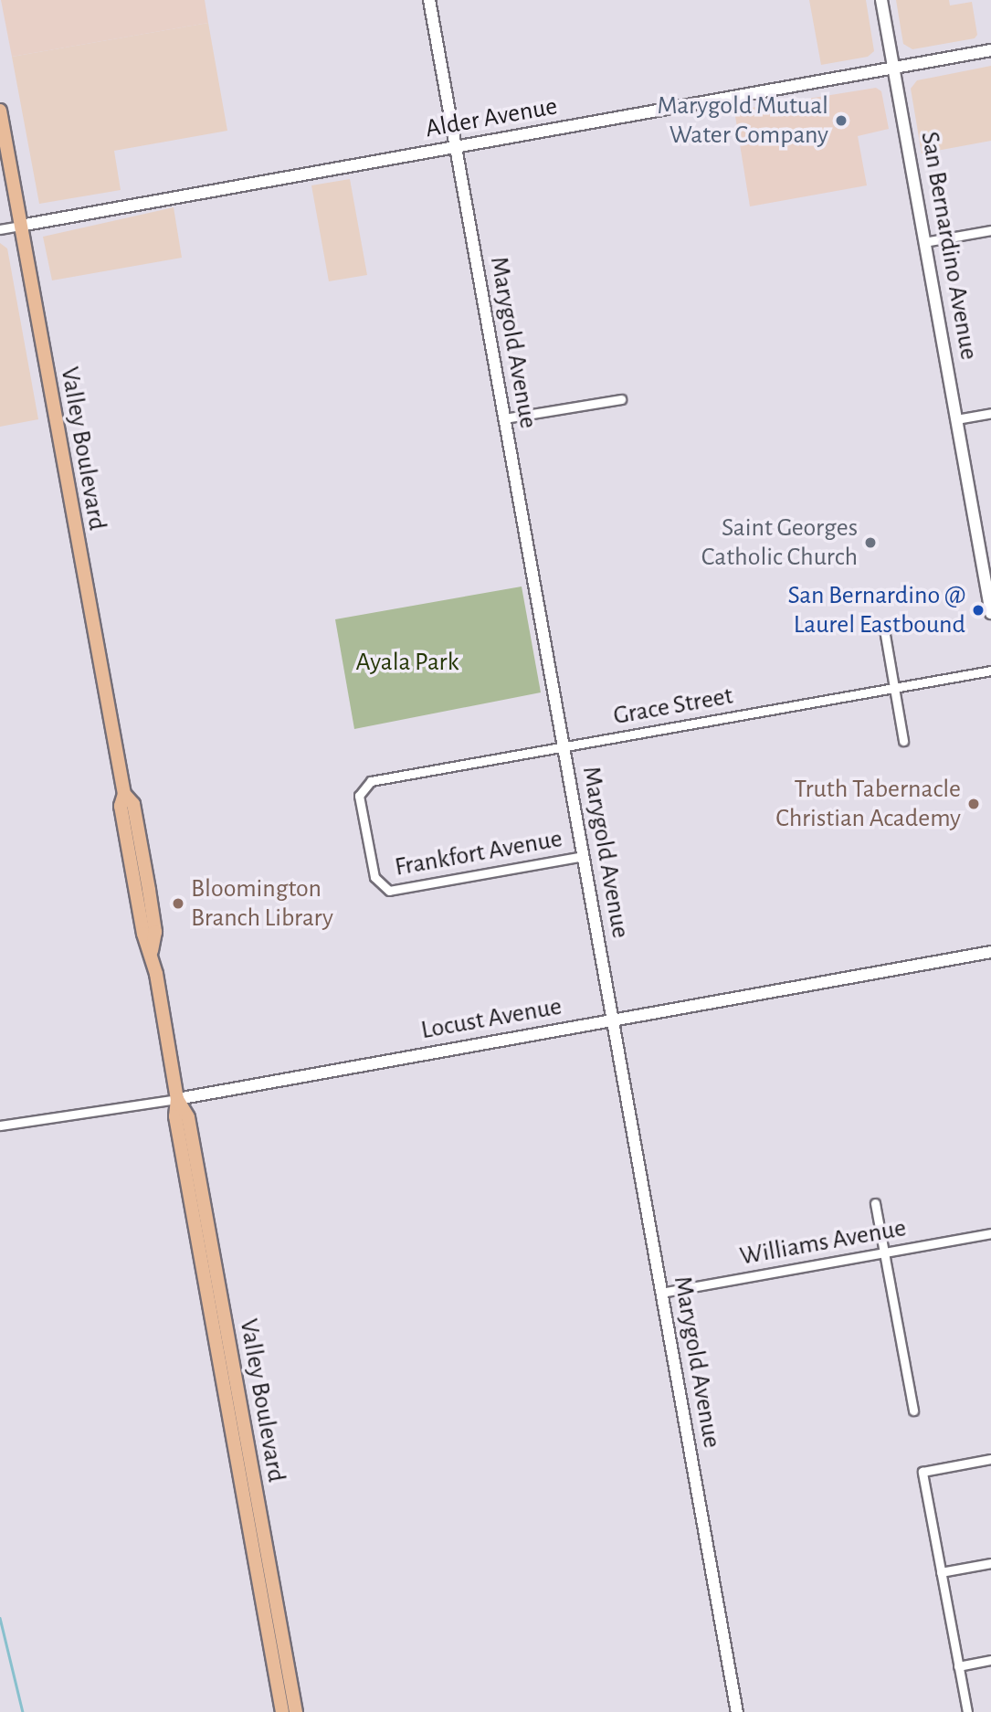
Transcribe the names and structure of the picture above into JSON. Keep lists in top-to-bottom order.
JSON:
{
  "streets": {
    "main road": ["Valley Boulevard"],
    "street": [
      "Alder Avenue",
      "San Bernardino Avenue",
      "Marygold Avenue",
      "Grace Street",
      "Frankfort Avenue",
      "Locust Avenue",
      "Williams Avenue"
    ]
  },
  "crossings": [
    ["Alder Avenue", "San Bernardino Avenue"],
    ["Alder Avenue", "Marygold Avenue"],
    ["Alder Avenue", "Valley Boulevard"],
    ["Marygold Avenue", "Grace Street"],
    ["Marygold Avenue", "Frankfort Avenue"],
    ["Marygold Avenue", "Locust Avenue"],
    ["Marygold Avenue", "Williams Avenue"],
    ["Valley Boulevard", "Locust Avenue"],
    ["Grace Street", "Frankfort Avenue"]
  ],
  "parks": ["Ayala Park"],
  "places": [
    "Marygold Mutual Water Company",
    "Saint Georges Catholic Church",
    "San Bernardino @ Laurel Eastbound",
    "Truth Tabernacle Christian Academy",
    "Bloomington Branch Library"
  ]
}
